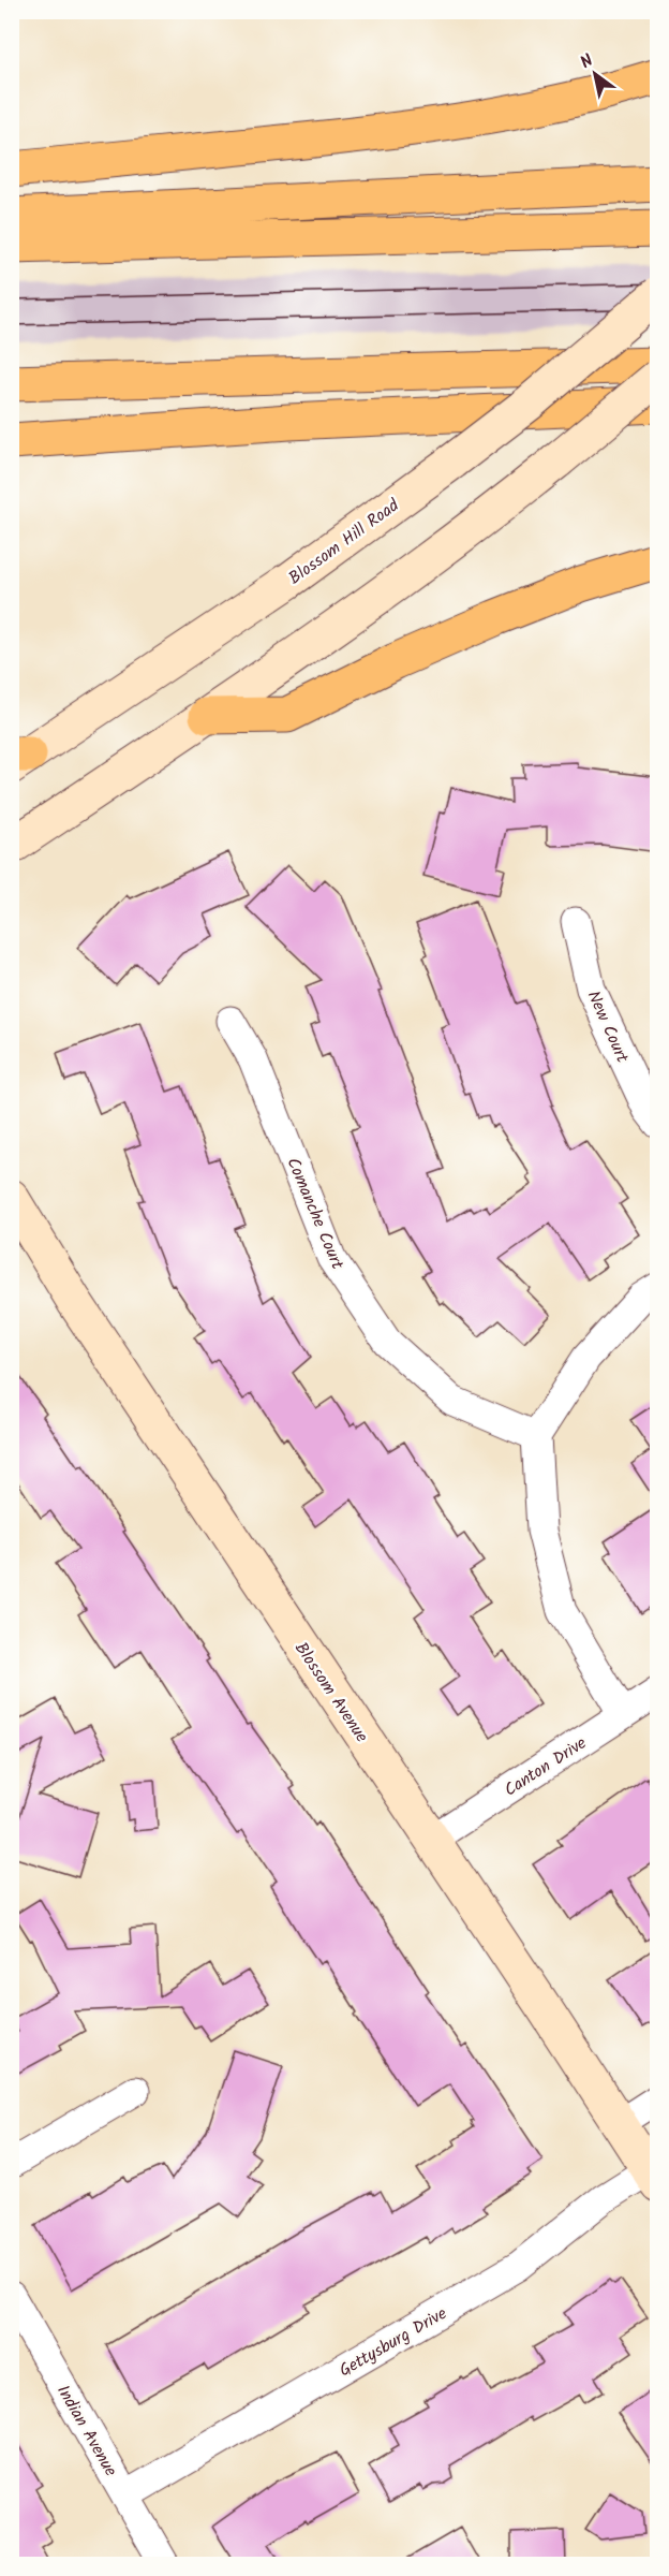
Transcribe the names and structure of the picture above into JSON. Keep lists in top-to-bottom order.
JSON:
{
  "streets": {
    "main road": ["Blossom Hill Road", "Blossom Avenue"],
    "street": [
      "New Court",
      "Comanche Court",
      "Canton Drive",
      "Gettysburg Drive",
      "Indian Avenue"
    ]
  },
  "crossings": [
    ["Blossom Avenue", "Canton Drive"],
    ["Blossom Avenue", "Gettysburg Drive"],
    ["Gettysburg Drive", "Indian Avenue"]
  ],
  "north": "top left"
}
